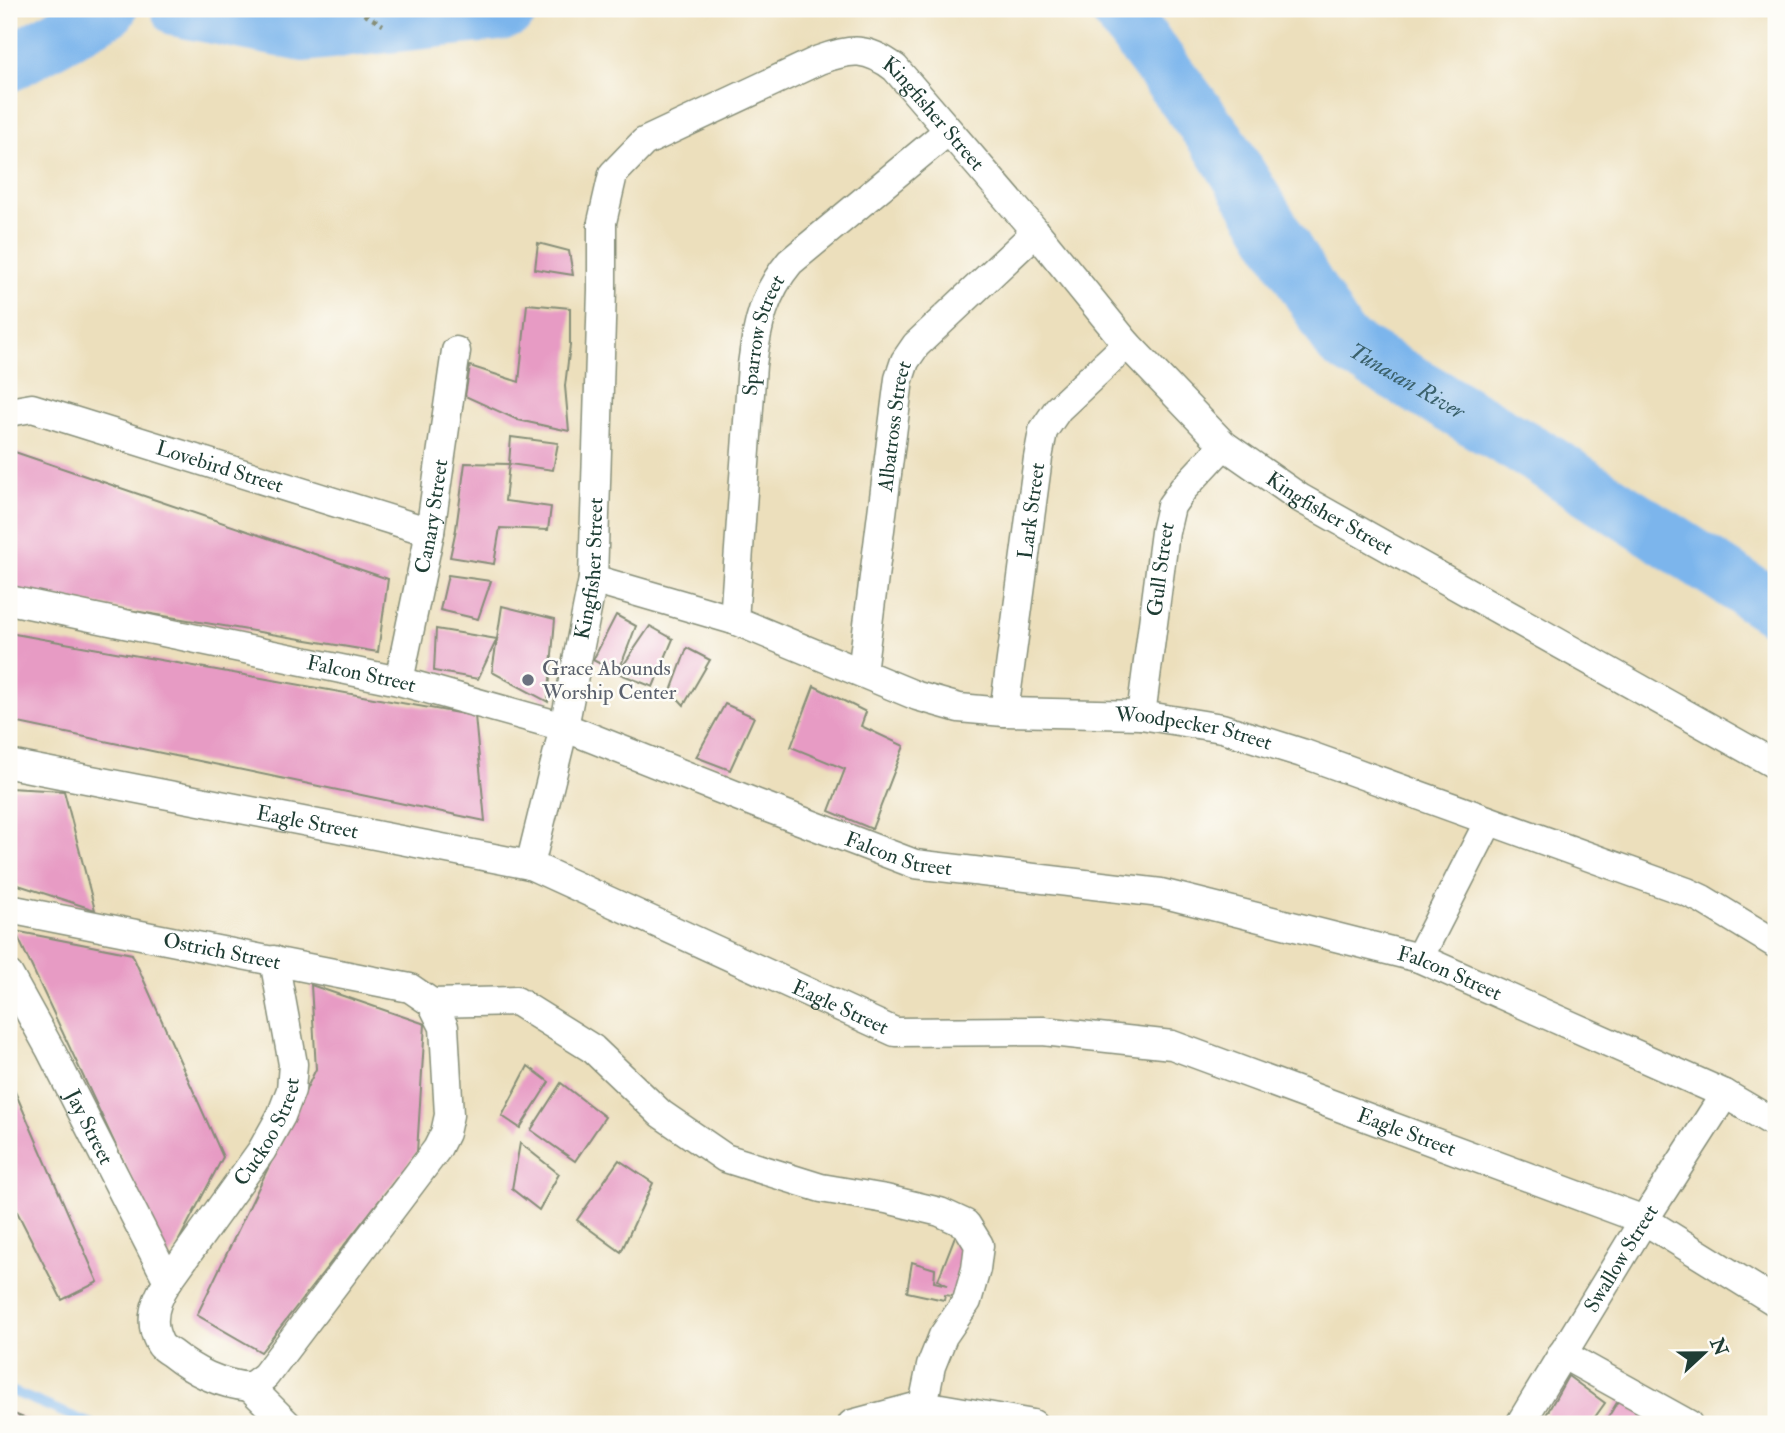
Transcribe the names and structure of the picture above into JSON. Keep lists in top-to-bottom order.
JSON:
{
  "streets": {
    "street": [
      "Kingfisher Street",
      "Sparrow Street",
      "Albatross Street",
      "Lovebird Street",
      "Lark Street",
      "Canary Street",
      "Gull Street",
      "Falcon Street",
      "Woodpecker Street",
      "Eagle Street",
      "Ostrich Street",
      "Jay Street",
      "Cuckoo Street",
      "Swallow Street"
    ]
  },
  "crossings": [
    ["Kingfisher Street", "Sparrow Street"],
    ["Kingfisher Street", "Albatross Street"],
    ["Kingfisher Street", "Lark Street"],
    ["Kingfisher Street", "Gull Street"],
    ["Kingfisher Street", "Falcon Street"],
    ["Kingfisher Street", "Woodpecker Street"],
    ["Kingfisher Street", "Eagle Street"],
    ["Sparrow Street", "Woodpecker Street"],
    ["Albatross Street", "Woodpecker Street"],
    ["Lovebird Street", "Canary Street"],
    ["Lark Street", "Woodpecker Street"],
    ["Canary Street", "Falcon Street"],
    ["Gull Street", "Woodpecker Street"],
    ["Falcon Street", "Swallow Street"],
    ["Eagle Street", "Swallow Street"],
    ["Ostrich Street", "Cuckoo Street"],
    ["Jay Street", "Cuckoo Street"]
  ],
  "water": ["Tunasan River"],
  "places": ["Grace Abounds Worship Center"],
  "north": "right"
}
